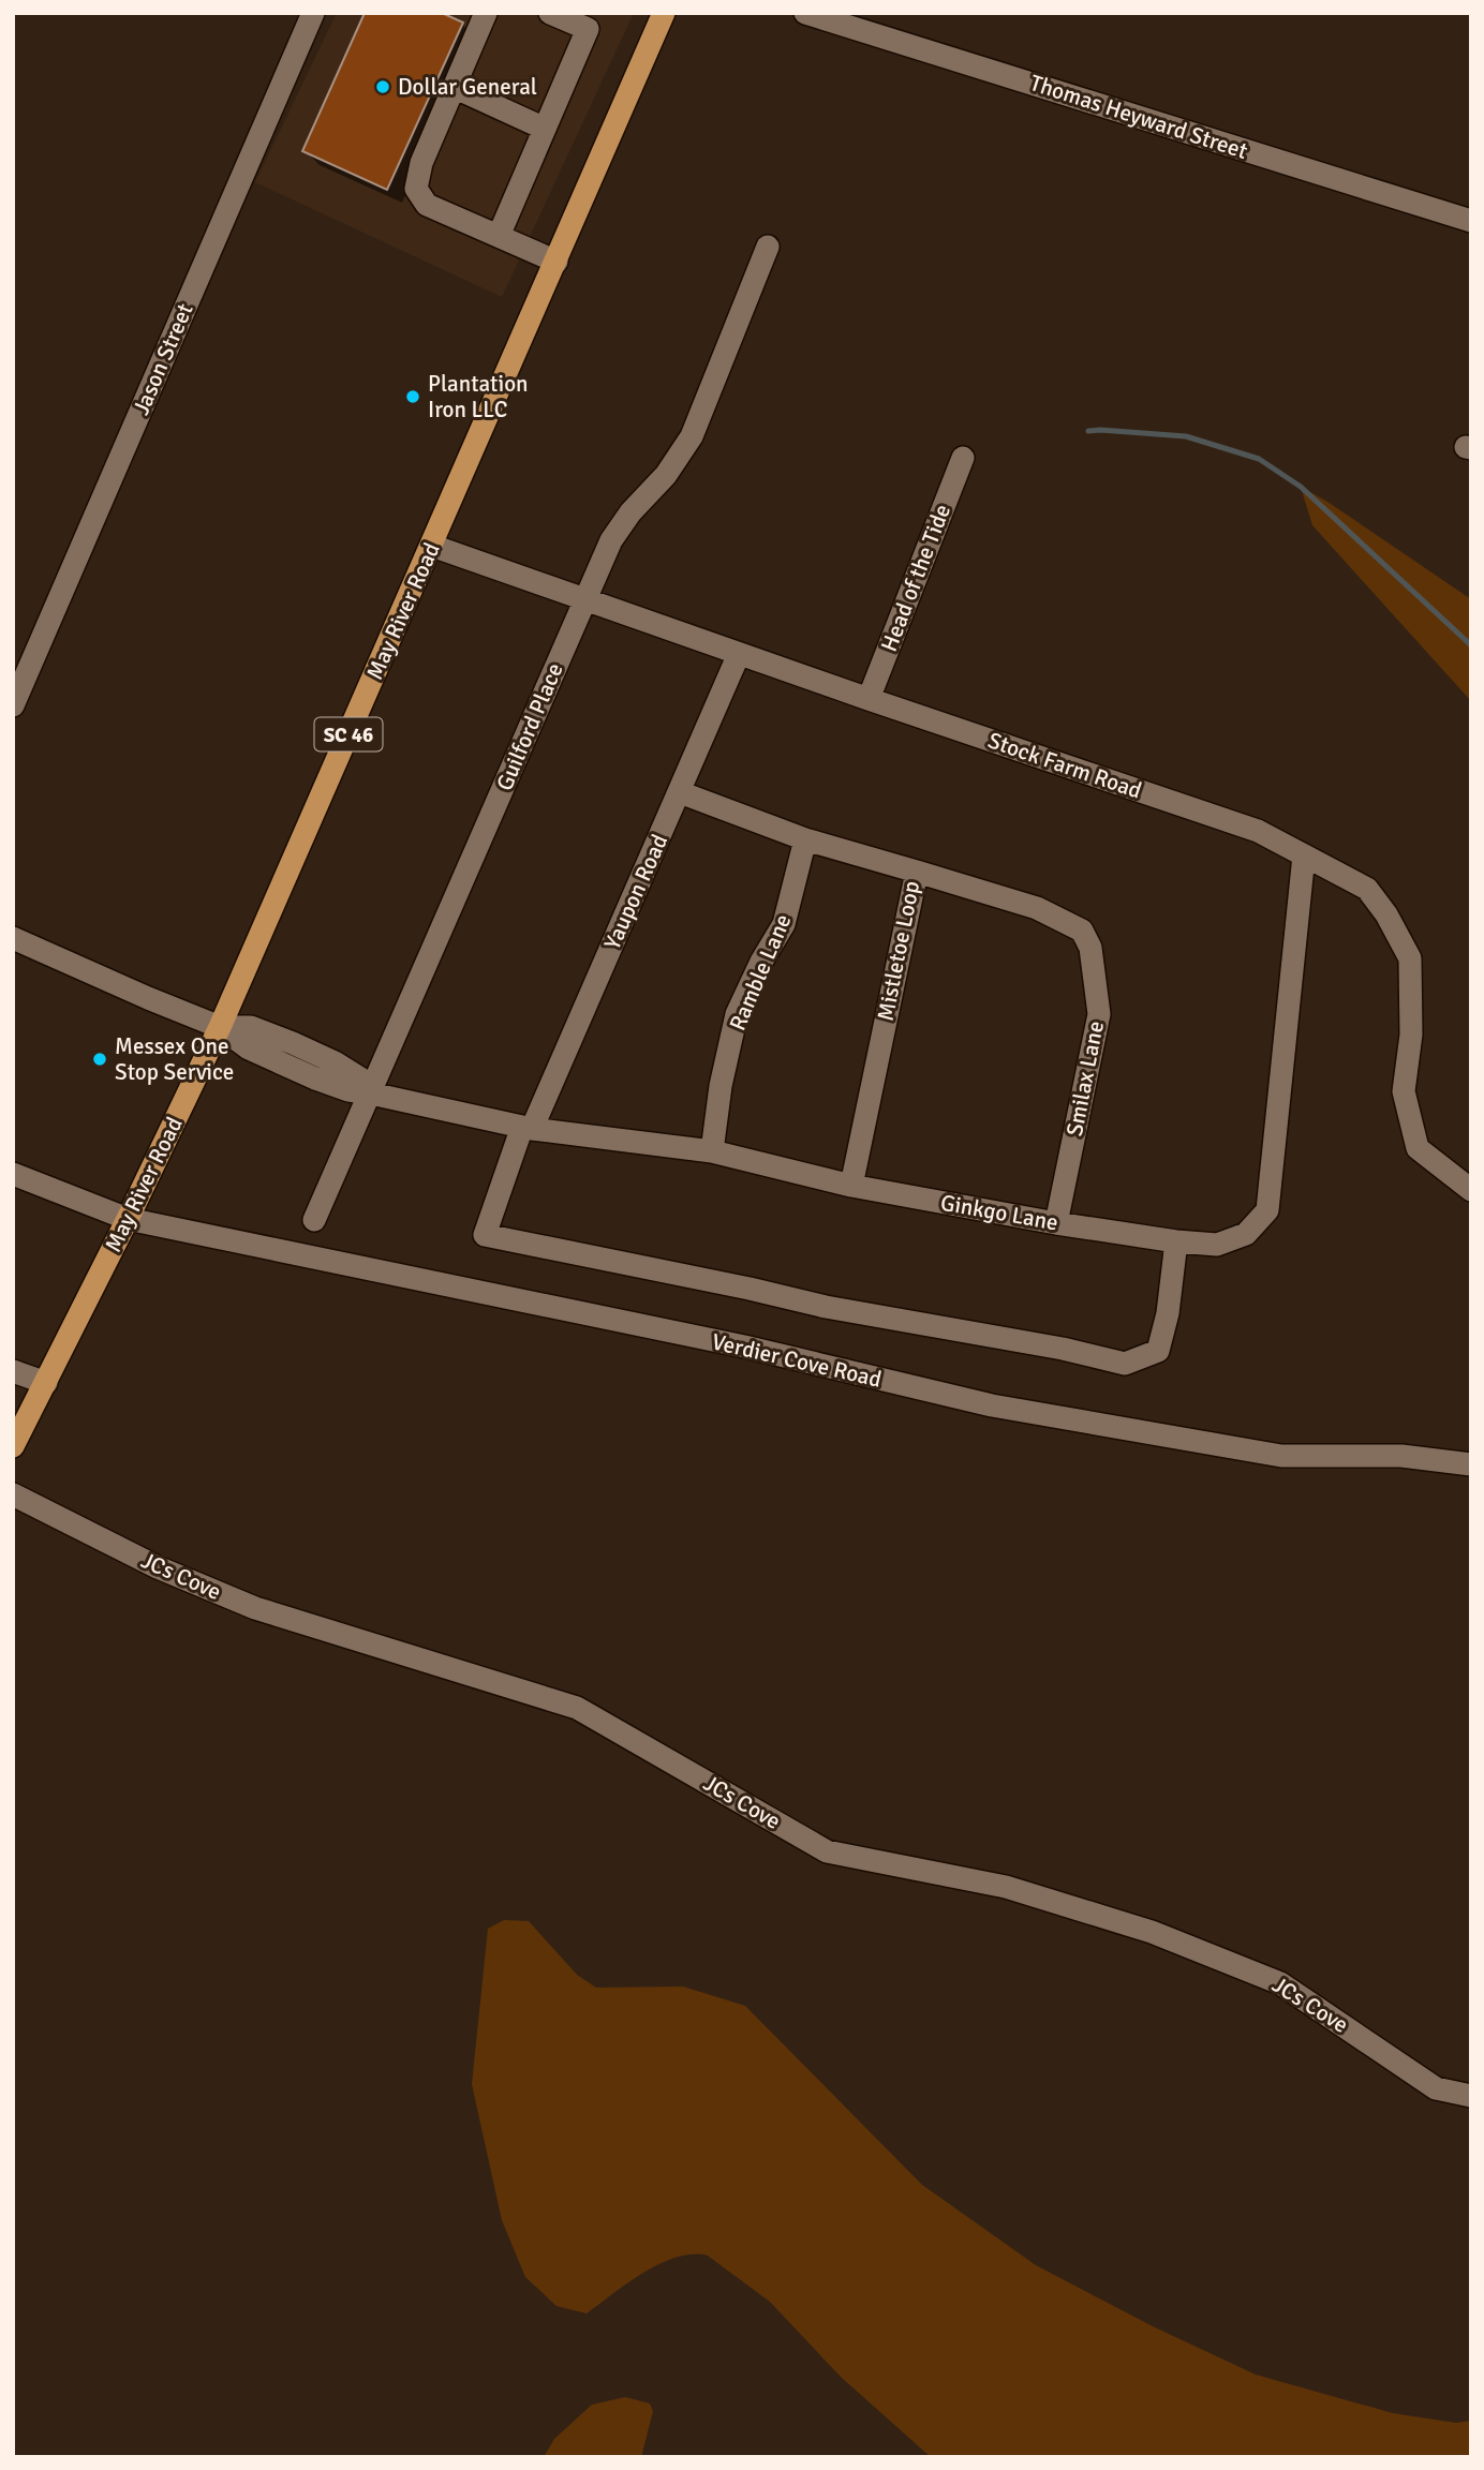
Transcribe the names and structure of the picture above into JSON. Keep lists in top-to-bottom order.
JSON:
{
  "streets": {
    "main road": ["May River Road", "SC 46"],
    "street": [
      "Thomas Heyward Street",
      "Jason Street",
      "Head of the Tide",
      "Guilford Place",
      "Stock Farm Road",
      "Yaupon Road",
      "Mistletoe Loop",
      "Ramble Lane",
      "Smilax Lane",
      "Ginkgo Lane",
      "Verdier Cove Road",
      "JCs Cove"
    ]
  },
  "crossings": [
    ["Head of the Tide", "Stock Farm Road"],
    ["May River Road", "Stock Farm Road"],
    ["May River Road", "Ginkgo Lane"],
    ["May River Road", "Verdier Cove Road"],
    ["Guilford Place", "Stock Farm Road"],
    ["Guilford Place", "Ginkgo Lane"],
    ["Stock Farm Road", "Yaupon Road"],
    ["Stock Farm Road", "Ginkgo Lane"],
    ["Yaupon Road", "Mistletoe Loop"],
    ["Yaupon Road", "Ginkgo Lane"],
    ["Mistletoe Loop", "Ramble Lane"],
    ["Mistletoe Loop", "Smilax Lane"],
    ["Mistletoe Loop", "Ginkgo Lane"],
    ["Ramble Lane", "Ginkgo Lane"],
    ["Smilax Lane", "Ginkgo Lane"]
  ],
  "places": ["Dollar General", "Plantation Iron LLC", "Messex One Stop Service"]
}
